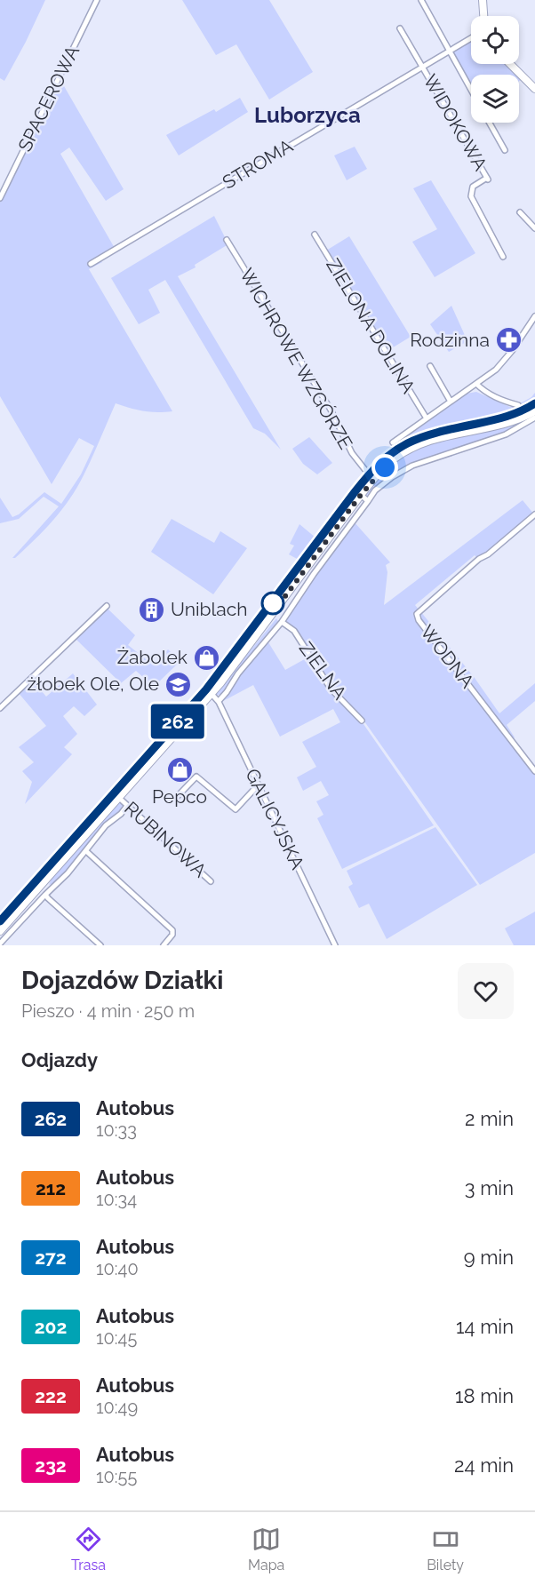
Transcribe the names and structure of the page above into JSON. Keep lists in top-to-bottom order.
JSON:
{
  "streets": {
    "street": [
      "SPACEROWA",
      "WIDOKOWA",
      "STROMA",
      "ZIELONA DOLINA",
      "WICHROWE WZGÓRZE",
      "WODNA",
      "ZIELNA",
      "GALICYJSKA",
      "RUBINOWA"
    ]
  },
  "crossings": [
    ["WIDOKOWA", "STROMA"]
  ],
  "districts": ["Luborzyca"],
  "places": {
    "pharmacy": ["Rodzinna"],
    "building": ["Uniblach"],
    "shop": ["Żabolek", "Pepco"],
    "school or university": ["żłobek Ole, Ole"]
  },
  "lines": ["bus line 262"],
  "page": {
    "on_map": "262",
    "heading": [
      ["Dojazdów Działki", "Pieszo · 4 min · 250 m"],
      "Odjazdy"
    ],
    "list": [
      {
        "mark": "262",
        "name": "Autobus",
        "note": "10:33",
        "value": "2 min"
      },
      {
        "mark": "212",
        "name": "Autobus",
        "note": "10:34",
        "value": "3 min"
      },
      {
        "mark": "272",
        "name": "Autobus",
        "note": "10:40",
        "value": "9 min"
      },
      {
        "mark": "202",
        "name": "Autobus",
        "note": "10:45",
        "value": "14 min"
      },
      {
        "mark": "222",
        "name": "Autobus",
        "note": "10:49",
        "value": "18 min"
      },
      {
        "mark": "232",
        "name": "Autobus",
        "note": "10:55",
        "value": "24 min"
      }
    ],
    "tabs": ["Trasa", "Mapa", "Bilety"]
  }
}
